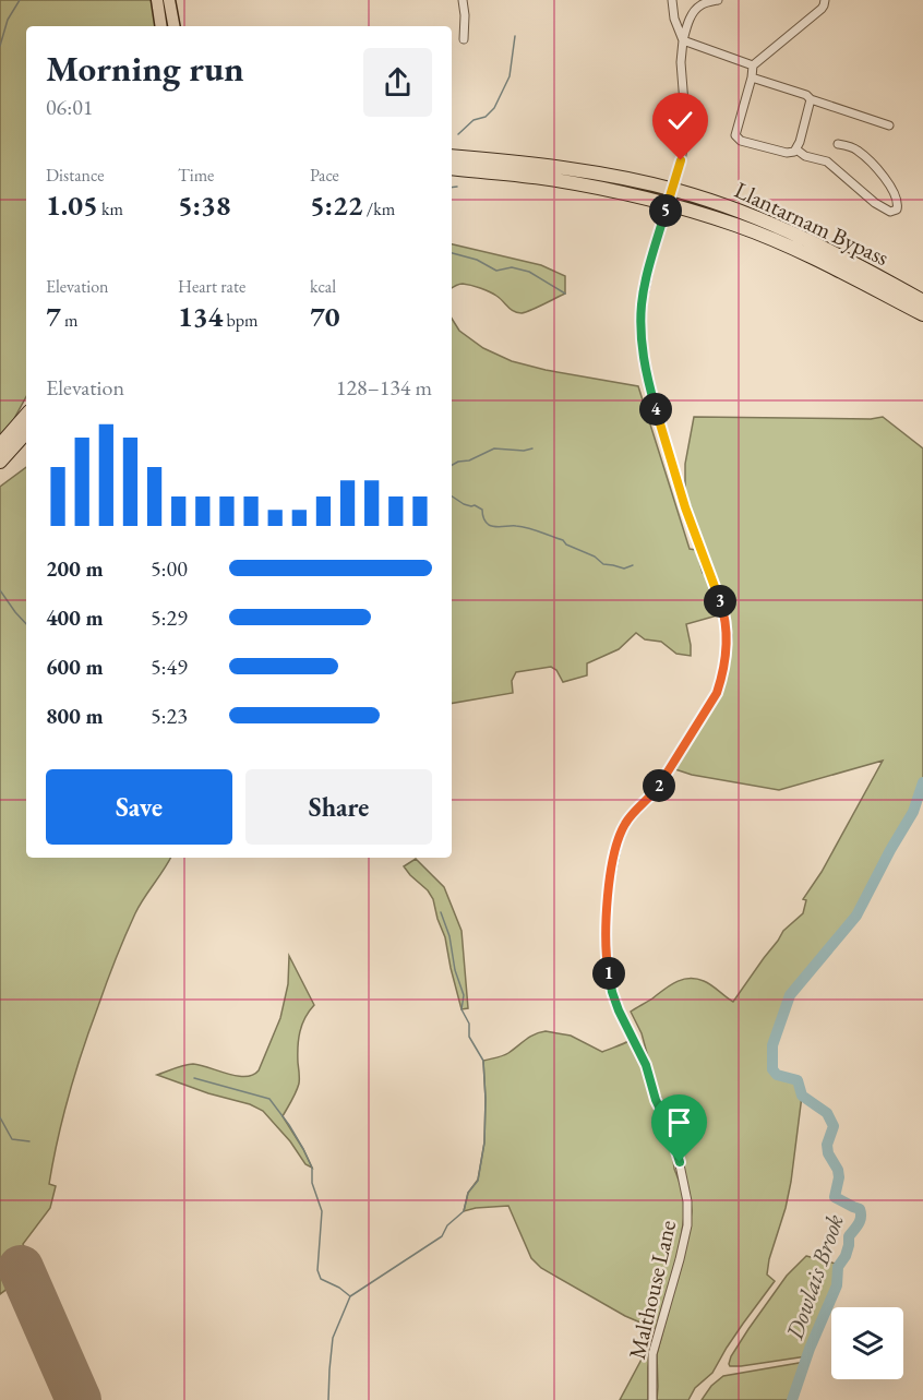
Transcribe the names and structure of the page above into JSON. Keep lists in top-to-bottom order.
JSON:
{
  "streets": {
    "highway": ["Llantarnam Bypass"],
    "street": ["Malthouse Lane"]
  },
  "water": ["Dowlais Brook"],
  "page": {
    "heading": ["Morning run", "06:01"],
    "stats": [
      ["Distance", "1.05 km"],
      ["Time", "5:38"],
      ["Pace", "5:22 /km"],
      ["Elevation", "7 m"],
      ["Heart rate", "134 bpm"],
      ["kcal", "70"]
    ],
    "pins": [
      "5",
      "4",
      "3",
      "2",
      "1"
    ],
    "chart": ["Elevation", "128–134 m"],
    "list": [
      {
        "name": "200 m",
        "note": "5:00"
      },
      {
        "name": "400 m",
        "note": "5:29"
      },
      {
        "name": "600 m",
        "note": "5:49"
      },
      {
        "name": "800 m",
        "note": "5:23"
      }
    ],
    "buttons": ["Save", "Share"]
  }
}
